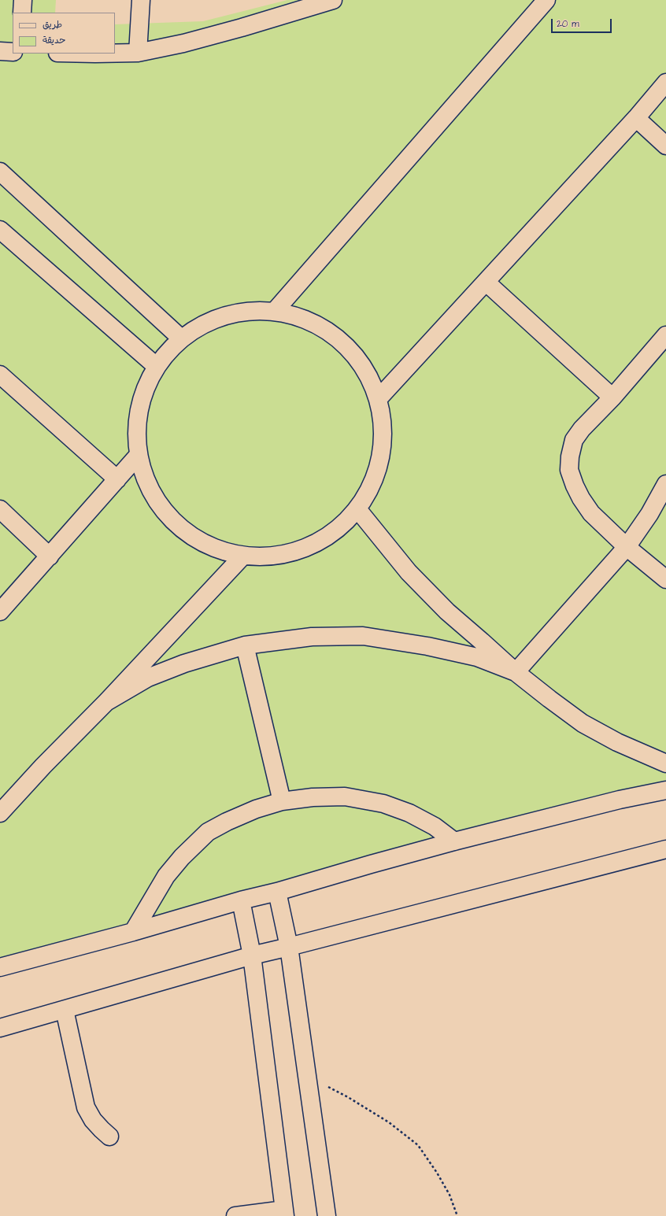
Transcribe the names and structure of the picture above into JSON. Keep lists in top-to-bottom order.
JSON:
{
  "legend": ["طريق", "حديقة"],
  "scale_bar": "20 m"
}
